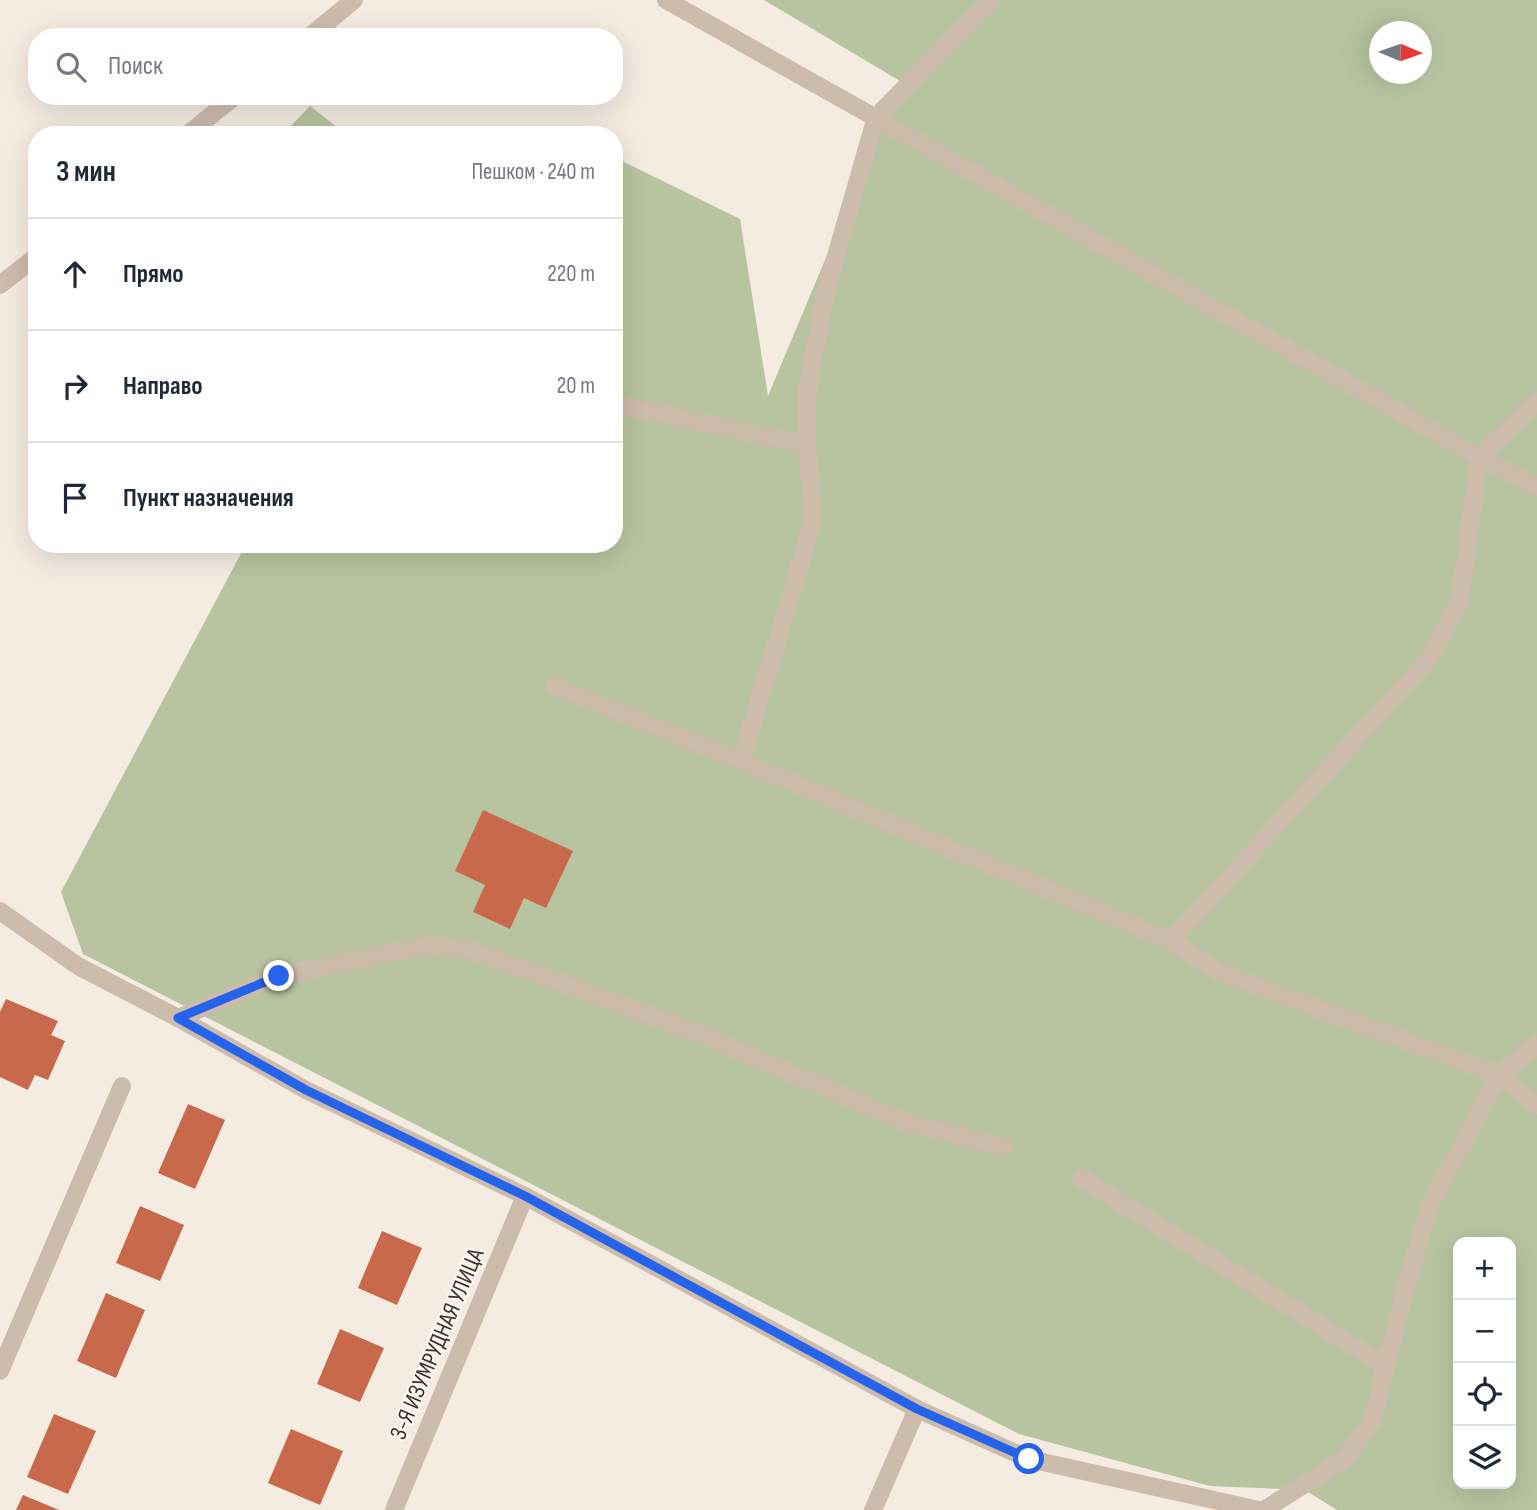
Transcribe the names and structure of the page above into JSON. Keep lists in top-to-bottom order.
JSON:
{
  "streets": {
    "street": ["3-Я ИЗУМРУДНАЯ УЛИЦА"]
  },
  "north": "right",
  "page": {
    "search": "Поиск",
    "heading": ["3 мин", "Пешком · 240 m"],
    "list": [
      ["Прямо", "220 m"],
      ["Направо", "20 m"],
      "Пункт назначения"
    ],
    "map_buttons": ["+", "−"]
  }
}
